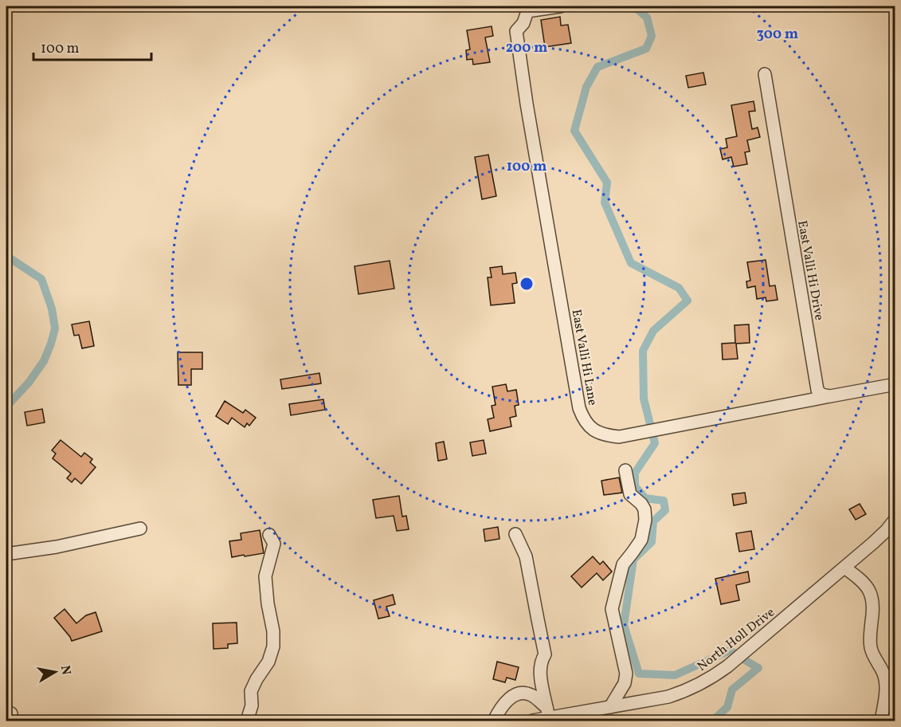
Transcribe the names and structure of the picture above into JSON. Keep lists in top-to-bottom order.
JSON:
{
  "streets": {
    "street": ["East Valli Hi Drive", "East Valli Hi Lane", "North Holl Drive"]
  },
  "crossings": [
    ["East Valli Hi Drive", "East Valli Hi Lane"]
  ],
  "scale_bar": "100 m",
  "north": "right",
  "rings": ["300 m", "200 m", "100 m"]
}
